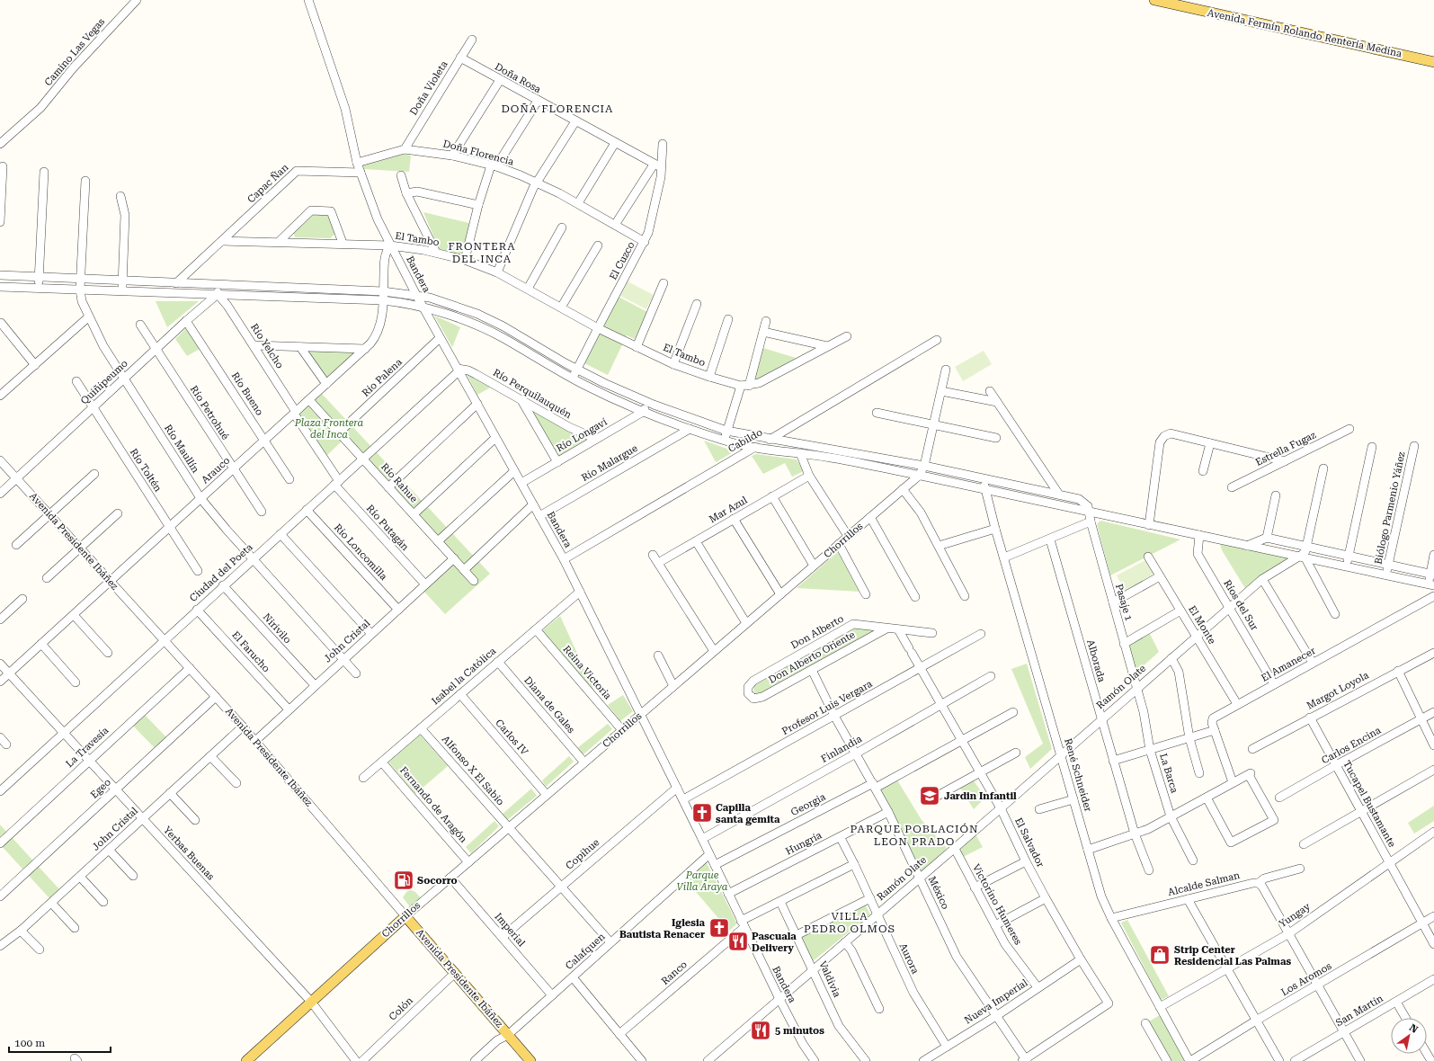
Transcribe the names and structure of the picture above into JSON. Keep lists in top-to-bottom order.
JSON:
{
  "streets": {
    "main road": ["Avenida Fermín Rolando Rentería Medina", "Chorrillos", "Avenida Presidente Ibáñez"],
    "street": [
      "Camino Las Vegas",
      "Doña Rosa",
      "Doña Violeta",
      "Doña Florencia",
      "Capac Ñan",
      "El Tambo",
      "El Cuzco",
      "Bandera",
      "Río Yelcho",
      "Río Palena",
      "Quiñipeumo",
      "Río Bueno",
      "Río Perquilauquén",
      "Río Petrohué",
      "Río Longaví",
      "Cabildo",
      "Río Maullín",
      "Estrella Fugaz",
      "Río Malargue",
      "Río Toltén",
      "Arauco",
      "Río Rahue",
      "Biólogo Parmenio Yáñez",
      "Mar Azul",
      "Río Putagán",
      "Río Loncomilla",
      "Ciudad del Poeta",
      "Pasaje 1",
      "Ríos del Sur",
      "El Monte",
      "Nirivilo",
      "Don Alberto",
      "John Cristal",
      "El Farucho",
      "Don Alberto Oriente",
      "Alborada",
      "El Amanecer",
      "Reina Victoria",
      "Isabel la Católica",
      "Ramón Olate",
      "Margot Loyola",
      "Diana de Gales",
      "Profesor Luis Vergara",
      "Carlos IV",
      "Carlos Encina",
      "La Travesía",
      "Finlandia",
      "Alfonso X El Sabio",
      "La Barca",
      "René Schneider",
      "Egeo",
      "Tucapel Bustamante",
      "Fernando de Aragón",
      "Georgia",
      "El Salvador",
      "Hungría",
      "Yerbas Buenas",
      "Copihue",
      "Alcalde Salman",
      "México",
      "Victorino Humeres",
      "Yungay",
      "Imperial",
      "Calafquen",
      "Aurora",
      "Ranco",
      "Valdivia",
      "Los Aromos",
      "Nueva Imperial",
      "Colón",
      "San Martín"
    ]
  },
  "crossings": [
    ["Doña Rosa", "Doña Violeta"],
    ["Doña Rosa", "El Cuzco"],
    ["Doña Violeta", "Doña Florencia"],
    ["Doña Florencia", "El Cuzco"],
    ["Doña Florencia", "Bandera"],
    ["Capac Ñan", "El Tambo"],
    ["Capac Ñan", "Bandera"],
    ["El Tambo", "El Cuzco"],
    ["El Tambo", "Bandera"],
    ["El Tambo", "Arauco"],
    ["Bandera", "Río Palena"],
    ["Bandera", "Río Perquilauquén"],
    ["Bandera", "Río Longaví"],
    ["Bandera", "Cabildo"],
    ["Bandera", "Río Malargue"],
    ["Bandera", "Arauco"],
    ["Bandera", "Chorrillos"],
    ["Bandera", "Ciudad del Poeta"],
    ["Bandera", "Isabel la Católica"],
    ["Bandera", "Ramón Olate"],
    ["Bandera", "Profesor Luis Vergara"],
    ["Bandera", "Finlandia"],
    ["Bandera", "Georgia"],
    ["Bandera", "Hungría"],
    ["Bandera", "Copihue"],
    ["Bandera", "Calafquen"],
    ["Bandera", "Ranco"],
    ["Río Yelcho", "Quiñipeumo"],
    ["Río Yelcho", "Arauco"],
    ["Río Yelcho", "Río Putagán"],
    ["Río Yelcho", "Ciudad del Poeta"],
    ["Río Palena", "Río Rahue"],
    ["Quiñipeumo", "Río Bueno"],
    ["Quiñipeumo", "Río Petrohué"],
    ["Quiñipeumo", "Río Maullín"],
    ["Quiñipeumo", "Río Toltén"],
    ["Quiñipeumo", "Avenida Presidente Ibáñez"],
    ["Río Bueno", "Arauco"],
    ["Río Perquilauquén", "Río Longaví"],
    ["Río Perquilauquén", "Ciudad del Poeta"],
    ["Río Petrohué", "Arauco"],
    ["Río Maullín", "Arauco"],
    ["Río Maullín", "Ciudad del Poeta"],
    ["Río Maullín", "John Cristal"],
    ["Río Toltén", "Arauco"],
    ["Arauco", "Río Rahue"],
    ["Arauco", "Avenida Presidente Ibáñez"],
    ["Arauco", "Yerbas Buenas"],
    ["Río Rahue", "Ciudad del Poeta"],
    ["Río Rahue", "John Cristal"],
    ["Río Putagán", "Ciudad del Poeta"],
    ["Río Putagán", "John Cristal"],
    ["Chorrillos", "Avenida Presidente Ibáñez"],
    ["Chorrillos", "Reina Victoria"],
    ["Chorrillos", "Diana de Gales"],
    ["Chorrillos", "Carlos IV"],
    ["Chorrillos", "Alfonso X El Sabio"],
    ["Chorrillos", "Fernando de Aragón"],
    ["Chorrillos", "Yerbas Buenas"],
    ["Chorrillos", "Imperial"],
    ["Avenida Presidente Ibáñez", "Ciudad del Poeta"],
    ["Avenida Presidente Ibáñez", "John Cristal"],
    ["Avenida Presidente Ibáñez", "La Travesía"],
    ["Avenida Presidente Ibáñez", "Egeo"],
    ["Avenida Presidente Ibáñez", "Calafquen"],
    ["Avenida Presidente Ibáñez", "Colón"],
    ["Río Loncomilla", "Ciudad del Poeta"],
    ["Río Loncomilla", "John Cristal"],
    ["Ciudad del Poeta", "Nirivilo"],
    ["Ciudad del Poeta", "El Farucho"],
    ["Ciudad del Poeta", "Yerbas Buenas"],
    ["Pasaje 1", "Ramón Olate"],
    ["Pasaje 1", "La Barca"],
    ["Ríos del Sur", "El Amanecer"],
    ["Ríos del Sur", "Ramón Olate"],
    ["El Monte", "El Amanecer"],
    ["El Monte", "Ramón Olate"],
    ["Nirivilo", "John Cristal"],
    ["Don Alberto", "Don Alberto Oriente"],
    ["Don Alberto", "El Salvador"],
    ["John Cristal", "El Farucho"],
    ["John Cristal", "Yerbas Buenas"],
    ["Don Alberto Oriente", "México"],
    ["Alborada", "Ramón Olate"],
    ["Reina Victoria", "Isabel la Católica"],
    ["Isabel la Católica", "Diana de Gales"],
    ["Isabel la Católica", "Carlos IV"],
    ["Isabel la Católica", "Alfonso X El Sabio"],
    ["Isabel la Católica", "Fernando de Aragón"],
    ["Ramón Olate", "La Barca"],
    ["Ramón Olate", "René Schneider"],
    ["Ramón Olate", "El Salvador"],
    ["Ramón Olate", "México"],
    ["Ramón Olate", "Victorino Humeres"],
    ["Ramón Olate", "Aurora"],
    ["Ramón Olate", "Valdivia"],
    ["Margot Loyola", "Tucapel Bustamante"],
    ["Profesor Luis Vergara", "El Salvador"],
    ["Profesor Luis Vergara", "México"],
    ["Carlos Encina", "Tucapel Bustamante"],
    ["La Travesía", "Yerbas Buenas"],
    ["Finlandia", "El Salvador"],
    ["Finlandia", "México"],
    ["Alfonso X El Sabio", "Copihue"],
    ["Alfonso X El Sabio", "Calafquen"],
    ["René Schneider", "Alcalde Salman"],
    ["René Schneider", "Yungay"],
    ["René Schneider", "Los Aromos"],
    ["Egeo", "Yerbas Buenas"],
    ["Tucapel Bustamante", "Yungay"],
    ["Tucapel Bustamante", "Los Aromos"],
    ["Georgia", "El Salvador"],
    ["Georgia", "México"],
    ["El Salvador", "México"],
    ["El Salvador", "Nueva Imperial"],
    ["Hungría", "México"],
    ["Hungría", "Aurora"],
    ["Copihue", "Imperial"],
    ["México", "Nueva Imperial"],
    ["Victorino Humeres", "Nueva Imperial"],
    ["Imperial", "Calafquen"],
    ["Aurora", "Ranco"],
    ["Aurora", "Nueva Imperial"],
    ["Ranco", "Valdivia"]
  ],
  "districts": [
    "DOÑA FLORENCIA",
    "FRONTERA DEL INCA",
    "PARQUE POBLACIÓN LEON PRADO",
    "VILLA PEDRO OLMOS"
  ],
  "parks": ["Plaza Frontera del Inca", "Parque Villa Araya"],
  "places": {
    "school or university": ["Jardin Infantil"],
    "church": ["Capilla santa gemita", "Iglesia Bautista Renacer"],
    "fuel station": ["Socorro"],
    "restaurant": ["Pascuala Delivery", "5 minutos"],
    "shop": ["Strip Center Residencial Las Palmas"]
  },
  "scale_bar": "100 m",
  "north": "top right"
}
